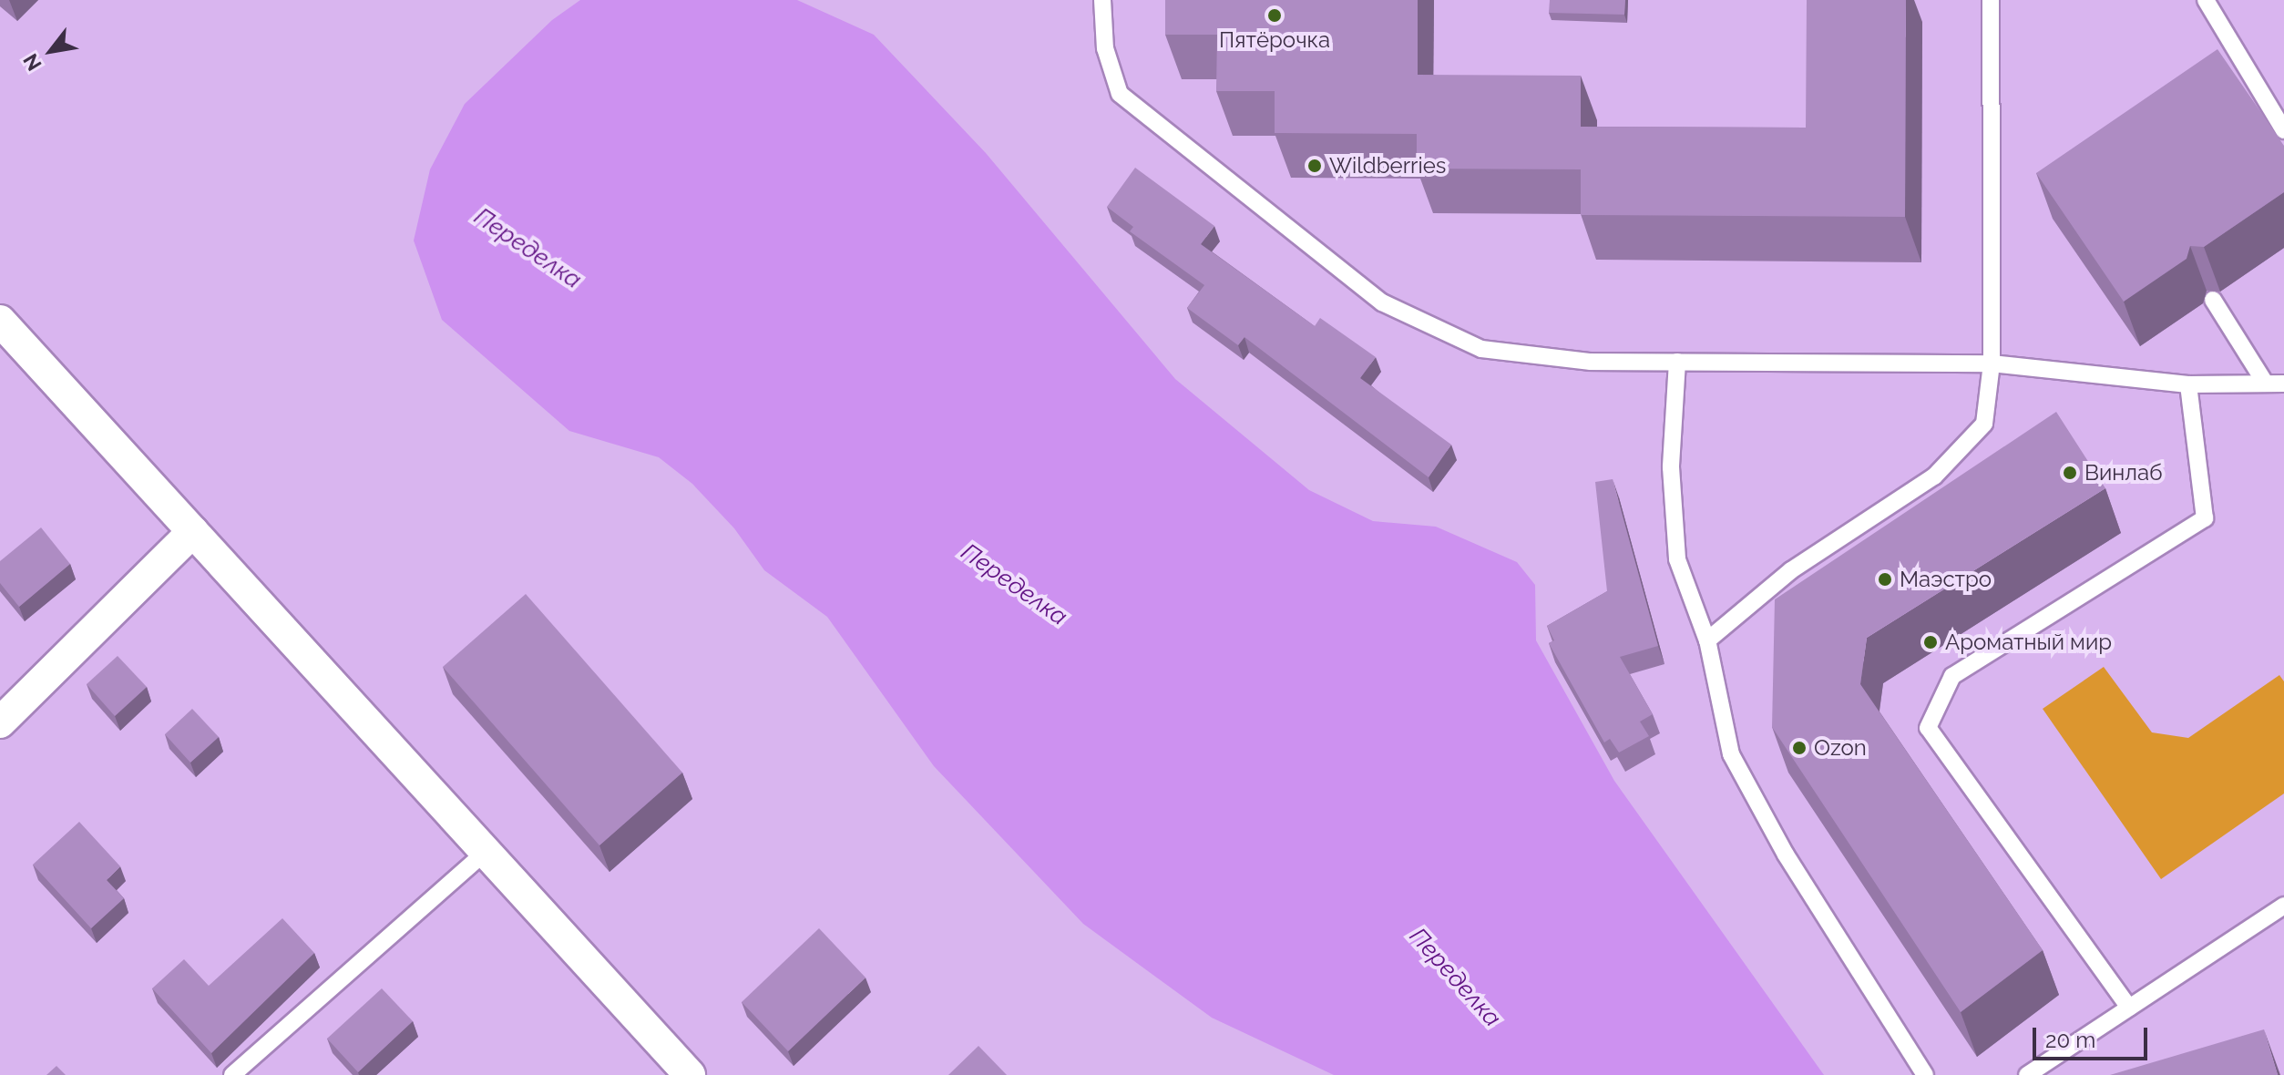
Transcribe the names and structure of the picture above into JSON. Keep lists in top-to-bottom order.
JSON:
{
  "water": ["Переделка"],
  "places": [
    "Пятёрочка",
    "Wildberries",
    "Винлаб",
    "Маэстро",
    "Ароматный мир",
    "Ozon"
  ],
  "scale_bar": "20 m",
  "north": "bottom left"
}
